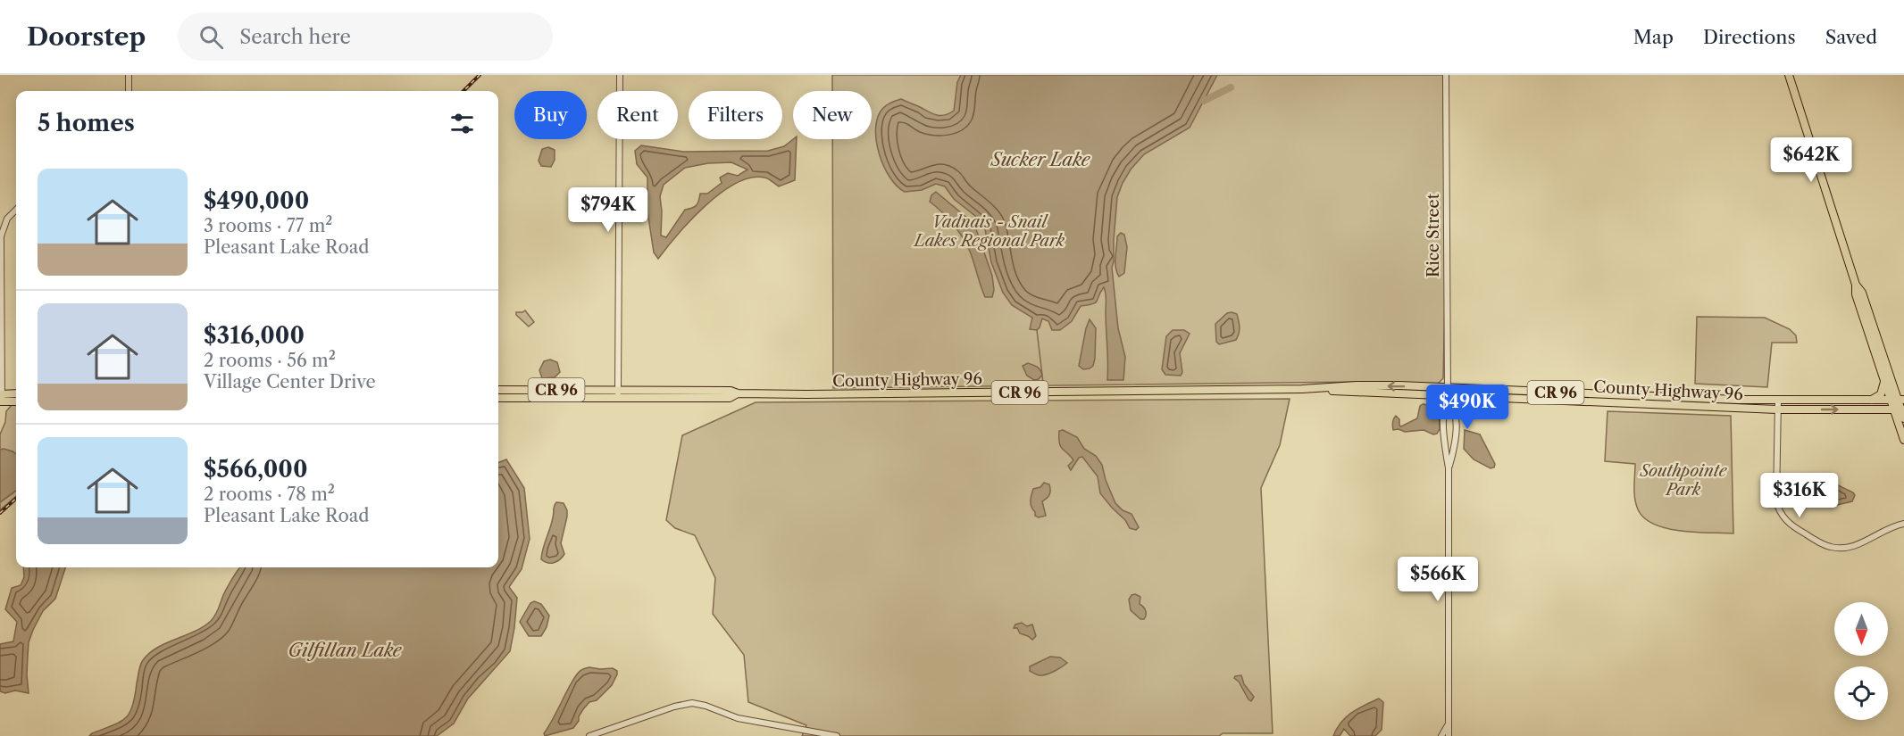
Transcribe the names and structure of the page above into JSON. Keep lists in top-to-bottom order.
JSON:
{
  "streets": {
    "main road": ["County Highway 96", "CR 96"],
    "street": ["Rice Street"]
  },
  "crossings": [
    ["Rice Street", "County Highway 96"]
  ],
  "water": ["Sucker Lake", "Gilfillan Lake"],
  "parks": ["Vadnais - Snail Lakes Regional Park", "Southpointe Park"],
  "north": "bottom",
  "page": {
    "header": "Doorstep",
    "search": "Search here",
    "nav": ["Map", "Directions", "Saved"],
    "chip": [
      "Buy",
      "Rent",
      "Filters",
      "New"
    ],
    "heading": "5 homes",
    "price": [
      "$642K",
      "$794K",
      "$490K",
      "$316K",
      "$566K"
    ],
    "list": [
      {
        "name": "$490,000",
        "note": "3 rooms · 77 m² · Pleasant Lake Road"
      },
      {
        "name": "$316,000",
        "note": "2 rooms · 56 m² · Village Center Drive"
      },
      {
        "name": "$566,000",
        "note": "2 rooms · 78 m² · Pleasant Lake Road"
      }
    ]
  }
}
